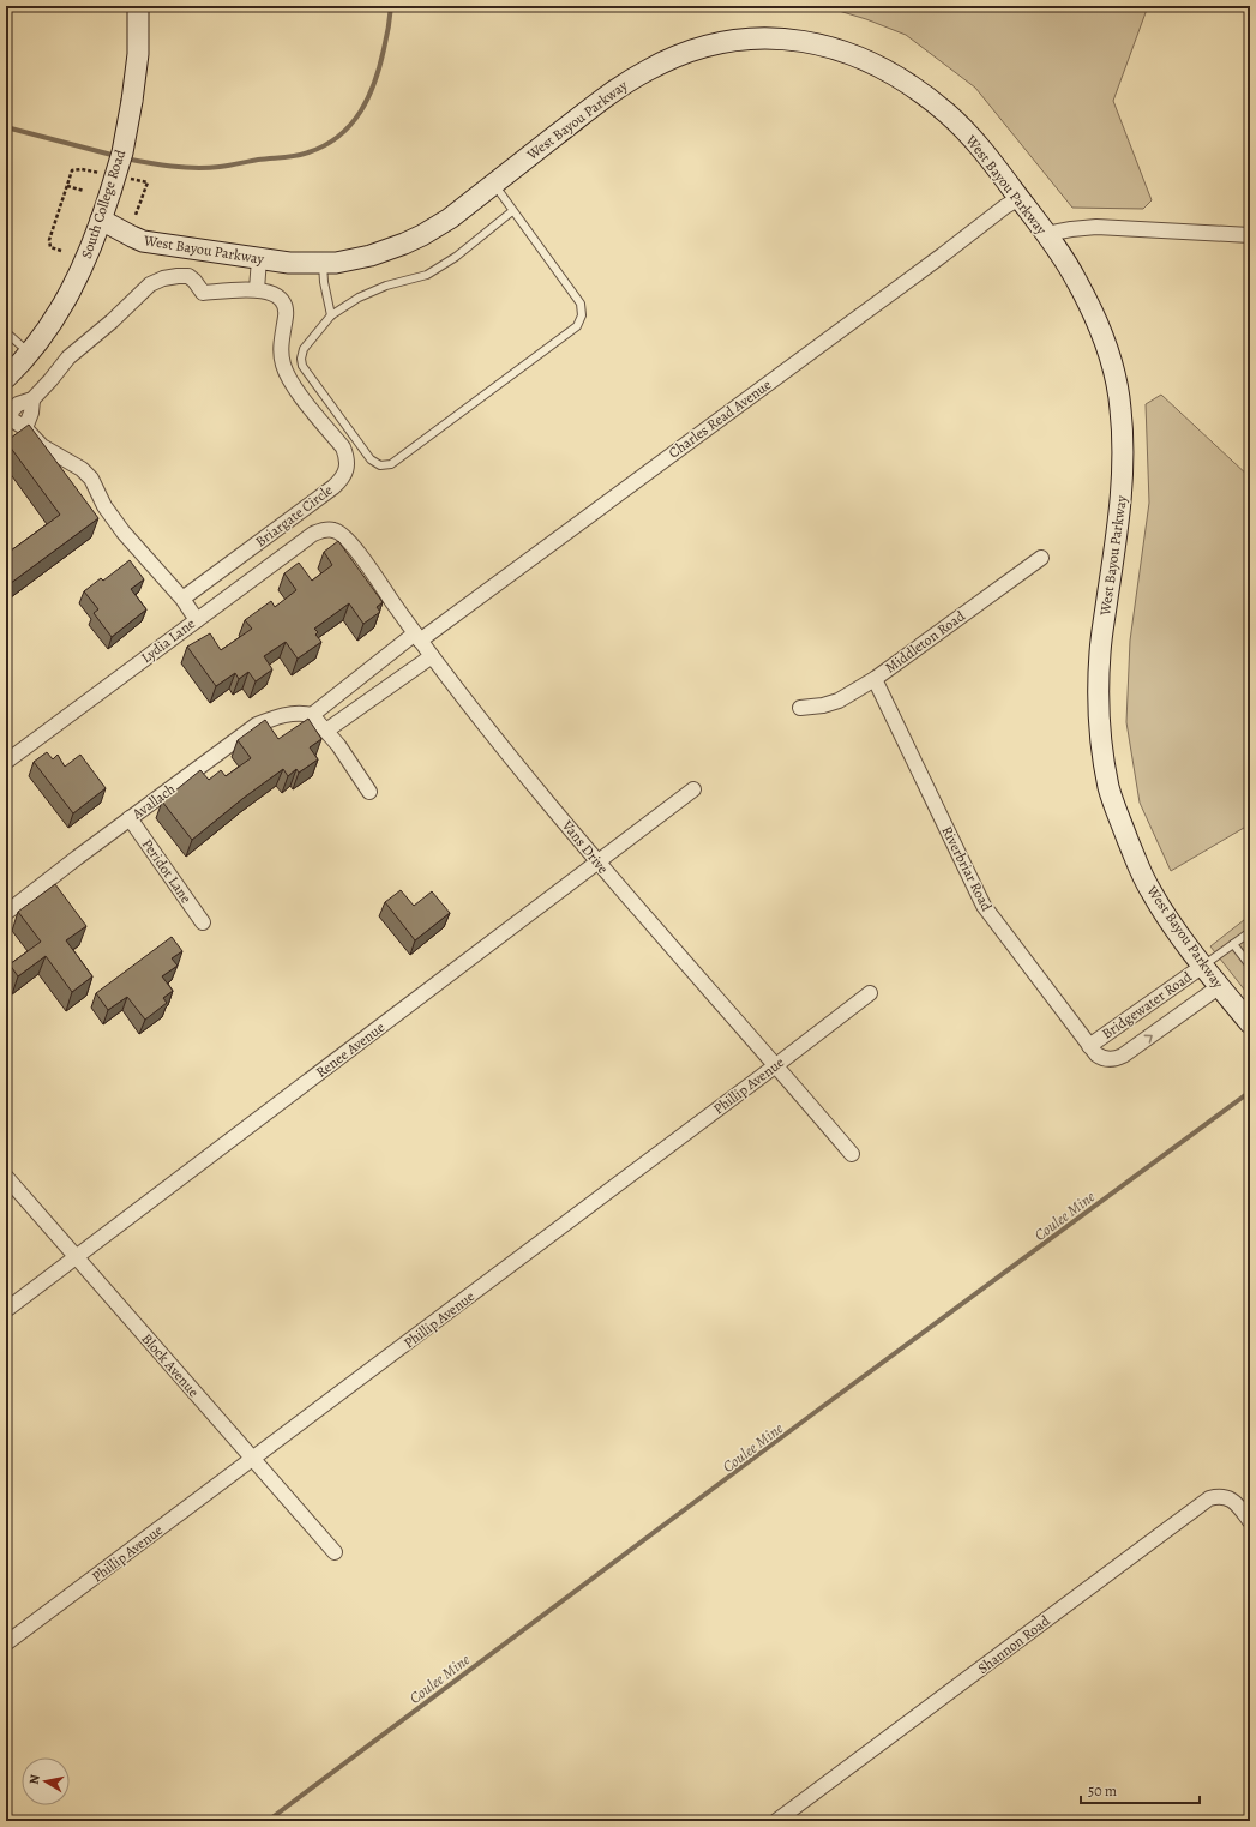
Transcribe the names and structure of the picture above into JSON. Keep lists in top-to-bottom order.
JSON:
{
  "streets": {
    "street": [
      "West Bayou Parkway",
      "South College Road",
      "Charles Read Avenue",
      "Briargate Circle",
      "Lydia Lane",
      "Middleton Road",
      "Avallach",
      "Vans Drive",
      "Riverbriar Road",
      "Peridot Lane",
      "Bridgewater Road",
      "Renee Avenue",
      "Phillip Avenue",
      "Block Avenue",
      "Shannon Road"
    ]
  },
  "crossings": [
    ["West Bayou Parkway", "South College Road"],
    ["West Bayou Parkway", "Charles Read Avenue"],
    ["West Bayou Parkway", "Bridgewater Road"],
    ["Charles Read Avenue", "Vans Drive"],
    ["Briargate Circle", "Lydia Lane"],
    ["Lydia Lane", "Vans Drive"],
    ["Middleton Road", "Riverbriar Road"],
    ["Avallach", "Peridot Lane"],
    ["Vans Drive", "Renee Avenue"],
    ["Vans Drive", "Phillip Avenue"],
    ["Riverbriar Road", "Bridgewater Road"],
    ["Renee Avenue", "Block Avenue"],
    ["Phillip Avenue", "Block Avenue"]
  ],
  "water": ["Coulee Mine"],
  "scale_bar": "50 m",
  "north": "left"
}
